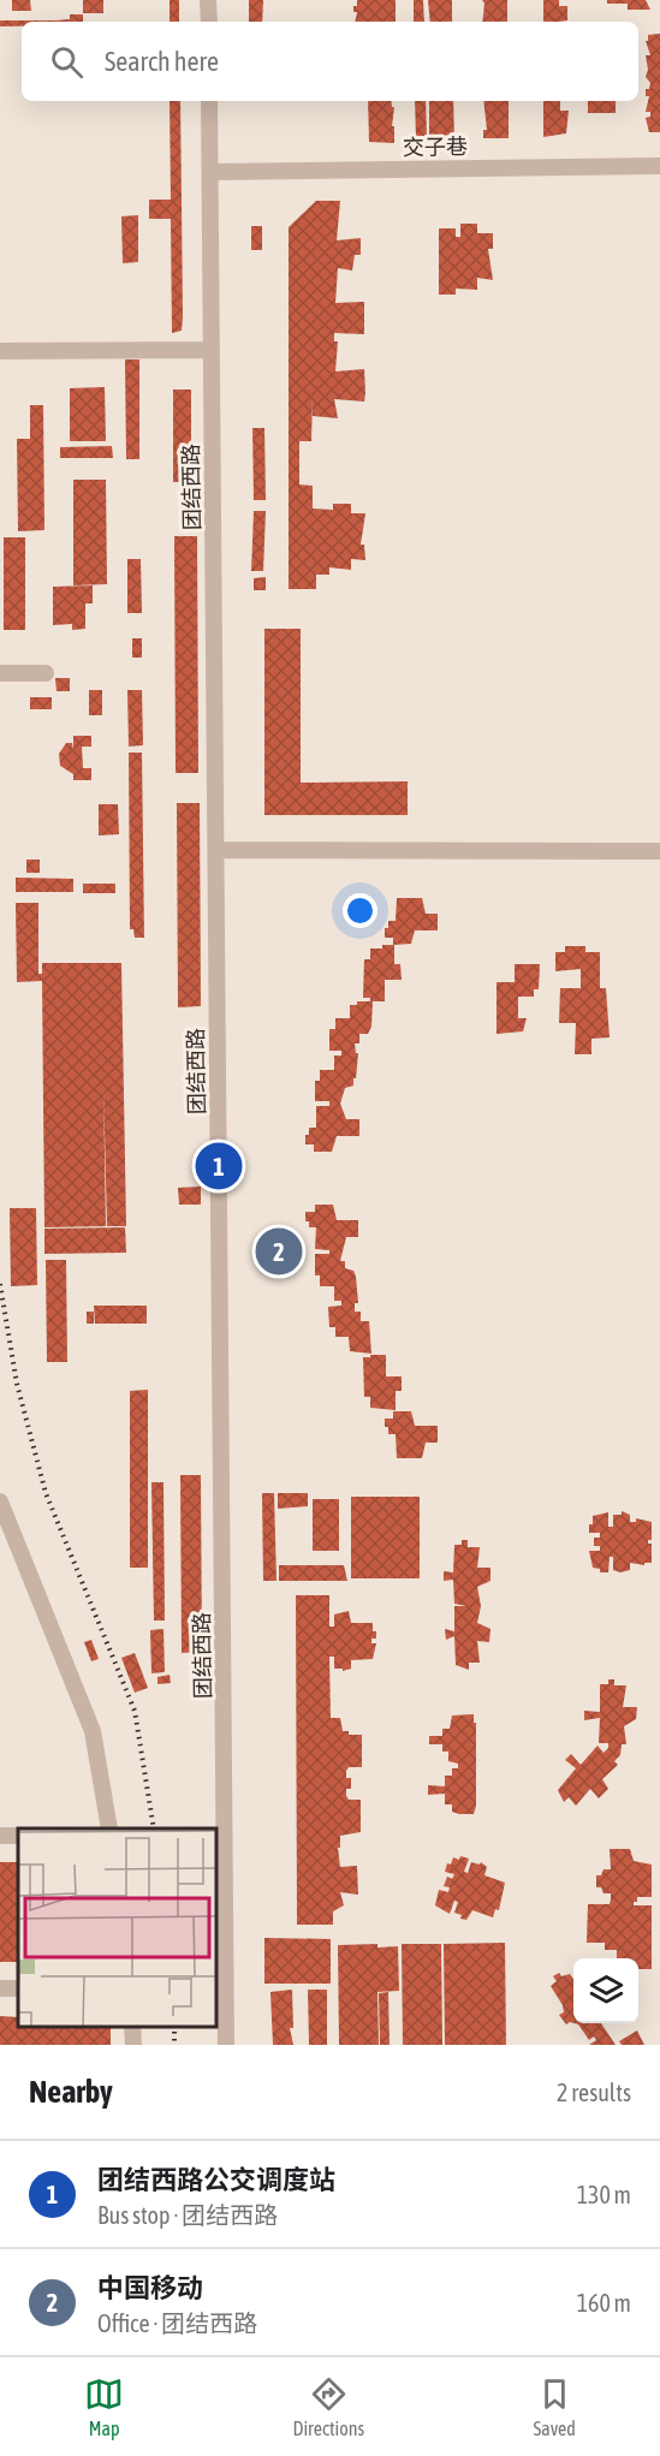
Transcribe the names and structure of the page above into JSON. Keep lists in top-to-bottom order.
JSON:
{
  "streets": {
    "street": ["交子巷", "团结西路"]
  },
  "crossings": [
    ["交子巷", "团结西路"]
  ],
  "page": {
    "search": "Search here",
    "pins": ["1", "2"],
    "heading": ["Nearby", "2 results"],
    "list": [
      {
        "mark": "1",
        "name": "团结西路公交调度站",
        "note": "Bus stop · 团结西路",
        "value": "130 m"
      },
      {
        "mark": "2",
        "name": "中国移动",
        "note": "Office · 团结西路",
        "value": "160 m"
      }
    ],
    "nav": ["Map", "Directions", "Saved"]
  }
}
